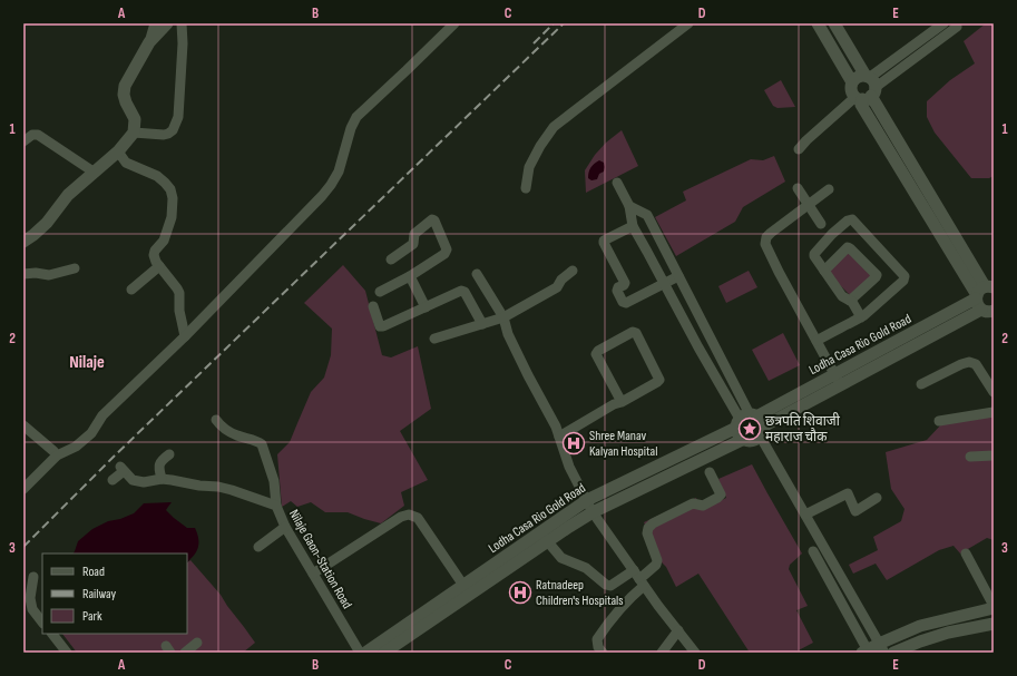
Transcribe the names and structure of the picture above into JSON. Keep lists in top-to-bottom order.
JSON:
{
  "streets": {
    "street": ["Lodha Casa Rio Gold Road", "Nilaje Gaon-Station Road"]
  },
  "districts": ["Nilaje"],
  "places": {
    "place": ["छत्रपति शिवाजी महाराज चौक"],
    "hospital": ["Shree Manav Kalyan Hospital", "Ratnadeep Children's Hospitals"]
  },
  "legend": ["Road", "Railway", "Park"],
  "grid": {
    "columns": [
      "A",
      "B",
      "C",
      "D",
      "E"
    ],
    "rows": ["1", "2", "3"]
  }
}
